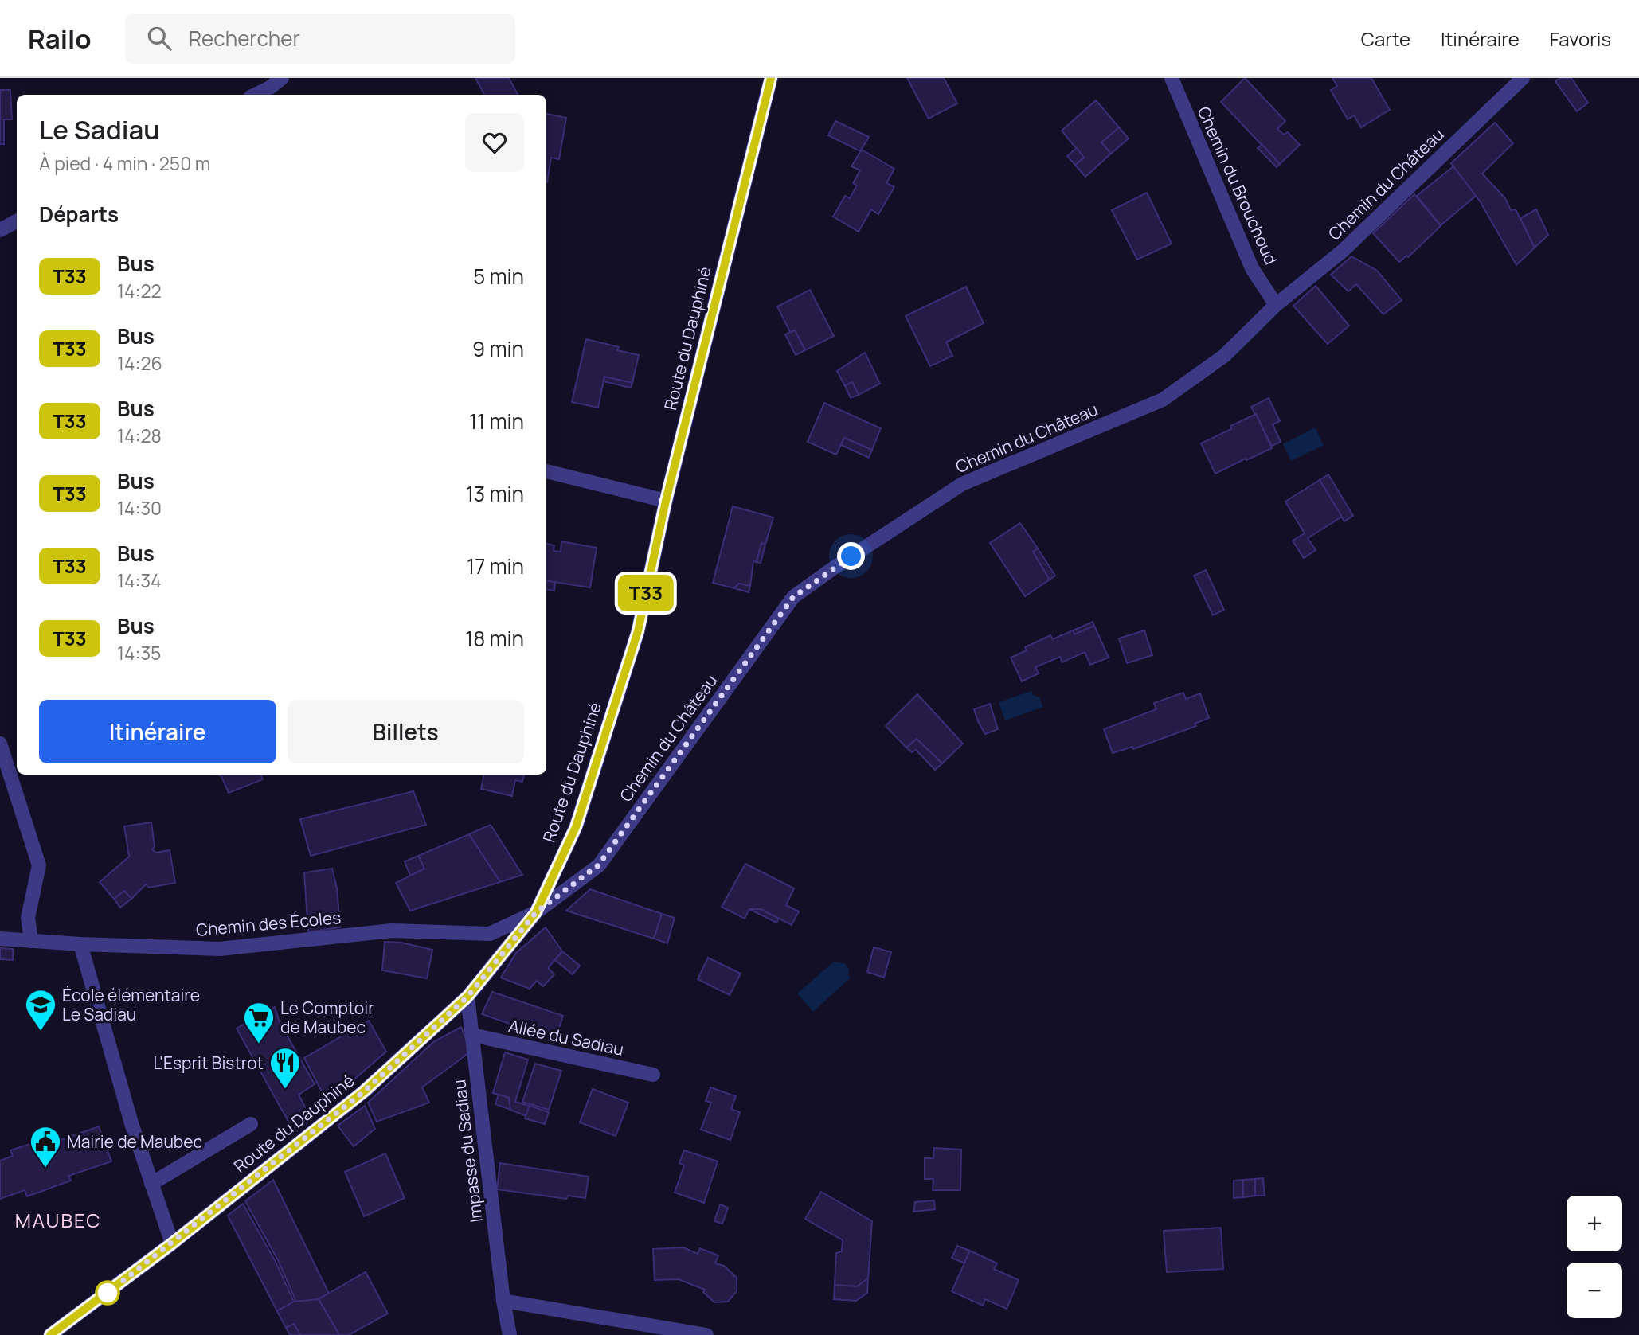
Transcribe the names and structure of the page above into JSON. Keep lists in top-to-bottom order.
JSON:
{
  "streets": {
    "street": [
      "Chemin du Château",
      "Chemin du Brouchoud",
      "Route du Dauphiné",
      "Chemin des Écoles",
      "Allée du Sadiau",
      "Impasse du Sadiau"
    ]
  },
  "crossings": [
    ["Chemin du Château", "Chemin du Brouchoud"],
    ["Chemin du Château", "Route du Dauphiné"],
    ["Chemin du Château", "Chemin des Écoles"],
    ["Route du Dauphiné", "Chemin des Écoles"],
    ["Route du Dauphiné", "Impasse du Sadiau"],
    ["Allée du Sadiau", "Impasse du Sadiau"]
  ],
  "districts": ["MAUBEC"],
  "places": {
    "school or university": ["École élémentaire Le Sadiau"],
    "supermarket": ["Le Comptoir de Maubec"],
    "restaurant": ["L'Esprit Bistrot"],
    "public building": ["Mairie de Maubec"]
  },
  "lines": ["bus line T33"],
  "page": {
    "header": "Railo",
    "search": "Rechercher",
    "nav": ["Carte", "Itinéraire", "Favoris"],
    "on_map": "T33",
    "heading": [
      ["Le Sadiau", "À pied · 4 min · 250 m"],
      "Départs"
    ],
    "list": [
      {
        "mark": "T33",
        "name": "Bus",
        "note": "14:22",
        "value": "5 min"
      },
      {
        "mark": "T33",
        "name": "Bus",
        "note": "14:26",
        "value": "9 min"
      },
      {
        "mark": "T33",
        "name": "Bus",
        "note": "14:28",
        "value": "11 min"
      },
      {
        "mark": "T33",
        "name": "Bus",
        "note": "14:30",
        "value": "13 min"
      },
      {
        "mark": "T33",
        "name": "Bus",
        "note": "14:34",
        "value": "17 min"
      },
      {
        "mark": "T33",
        "name": "Bus",
        "note": "14:35",
        "value": "18 min"
      }
    ],
    "buttons": ["Itinéraire", "Billets"],
    "map_buttons": ["+", "−"]
  }
}
